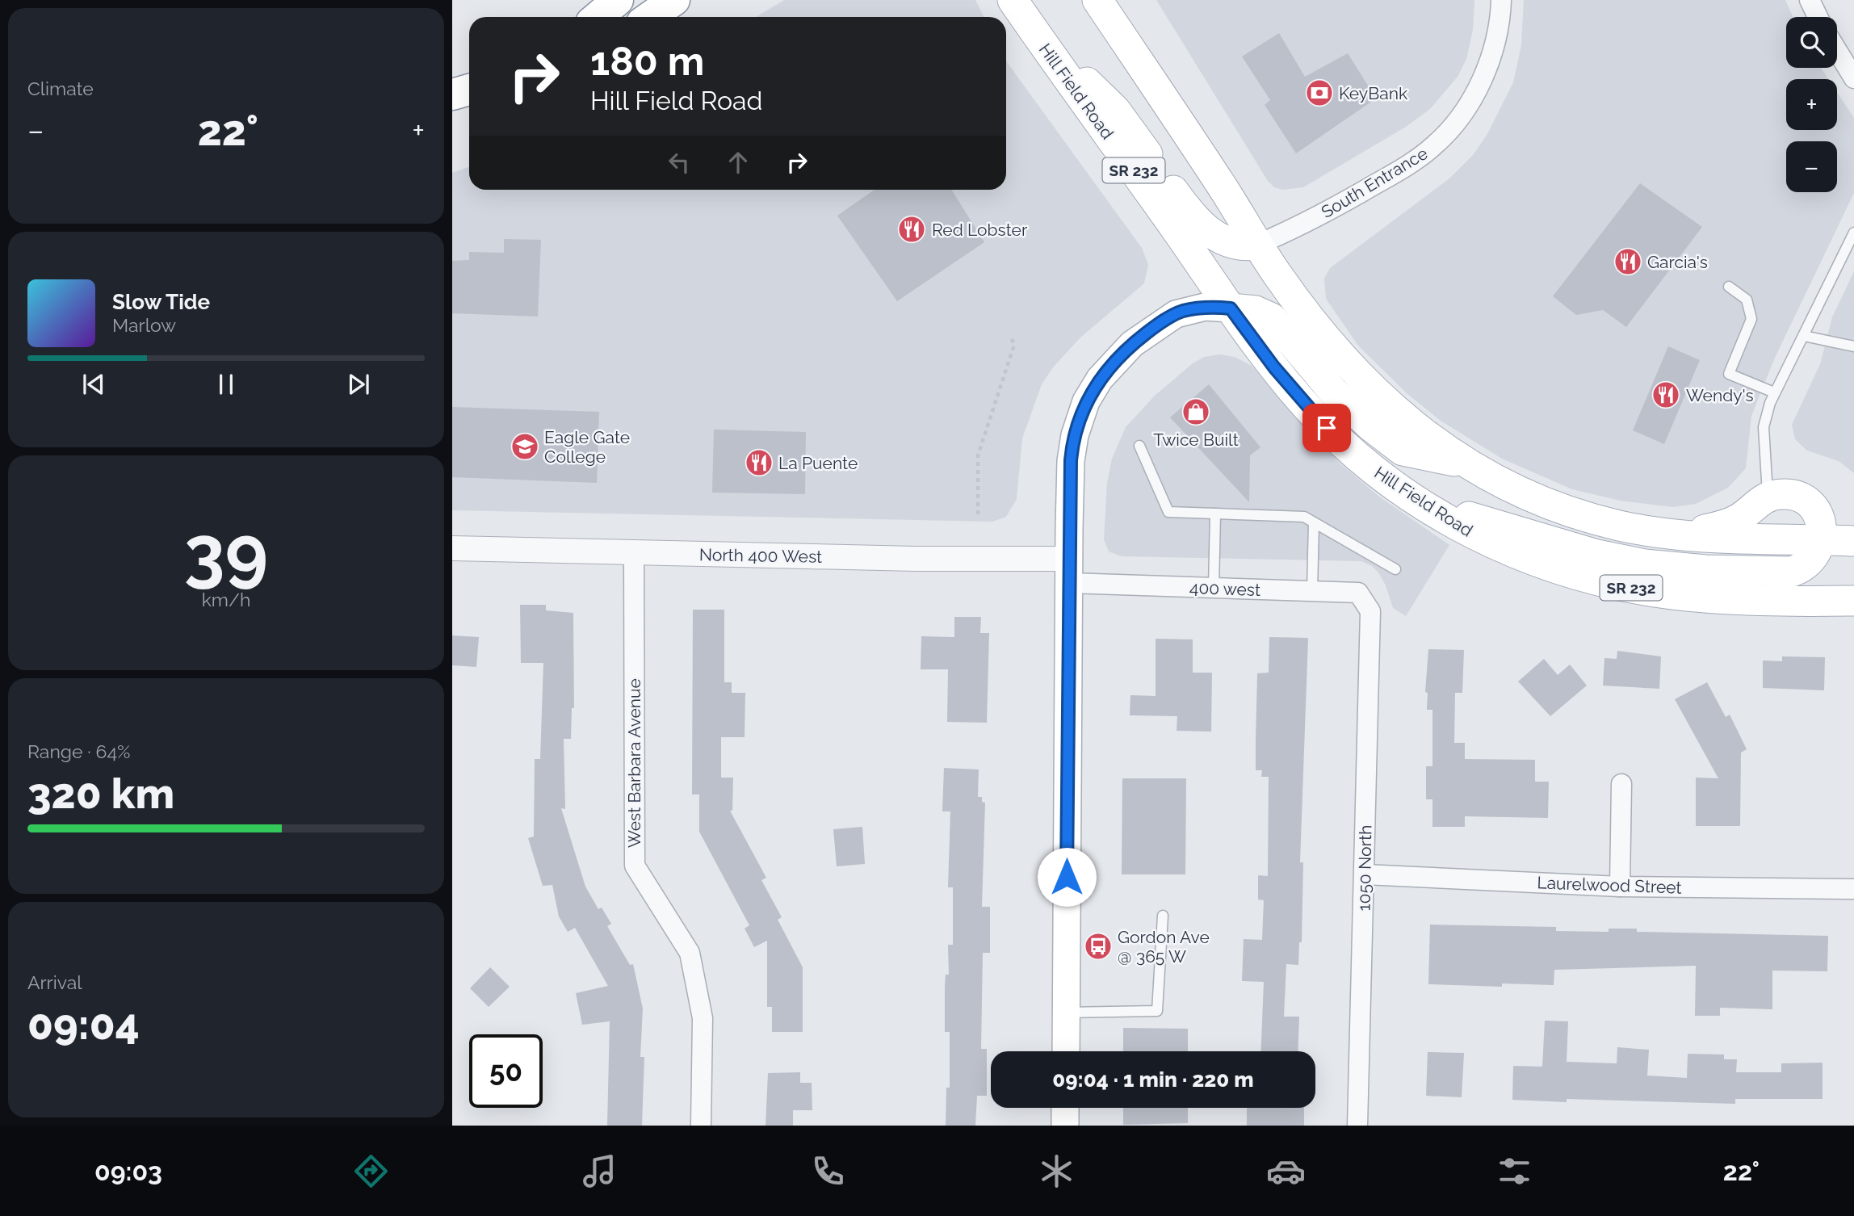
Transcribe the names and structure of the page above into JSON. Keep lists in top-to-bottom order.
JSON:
{
  "streets": {
    "main road": ["Hill Field Road", "SR 232"],
    "street": [
      "South Entrance",
      "North 400 West",
      "400 west",
      "West Barbara Avenue",
      "1050 North",
      "Laurelwood Street"
    ]
  },
  "crossings": [
    ["North 400 West", "400 west"],
    ["North 400 West", "West Barbara Avenue"],
    ["400 west", "1050 North"],
    ["1050 North", "Laurelwood Street"]
  ],
  "places": {
    "bank": ["KeyBank"],
    "restaurant": [
      "Red Lobster",
      "Garcia's",
      "Wendy's",
      "La Puente"
    ],
    "shop": ["Twice Built"],
    "school or university": ["Eagle Gate College"],
    "bus stop": ["Gordon Ave @ 365 W"]
  },
  "page": {
    "tile": [
      "Climate",
      ["39", "km/h"],
      ["Range · 64%", "320 km"],
      ["Arrival", "09:04"]
    ],
    "map_buttons": ["+", "−"],
    "turn": ["180 m", "Hill Field Road"],
    "heat": ["−", "22°", "+"],
    "song": ["Slow Tide", "Marlow"],
    "limit": "50",
    "trip": "09:04 · 1 min · 220 m",
    "tabs": ["09:03", "22°"]
  }
}
